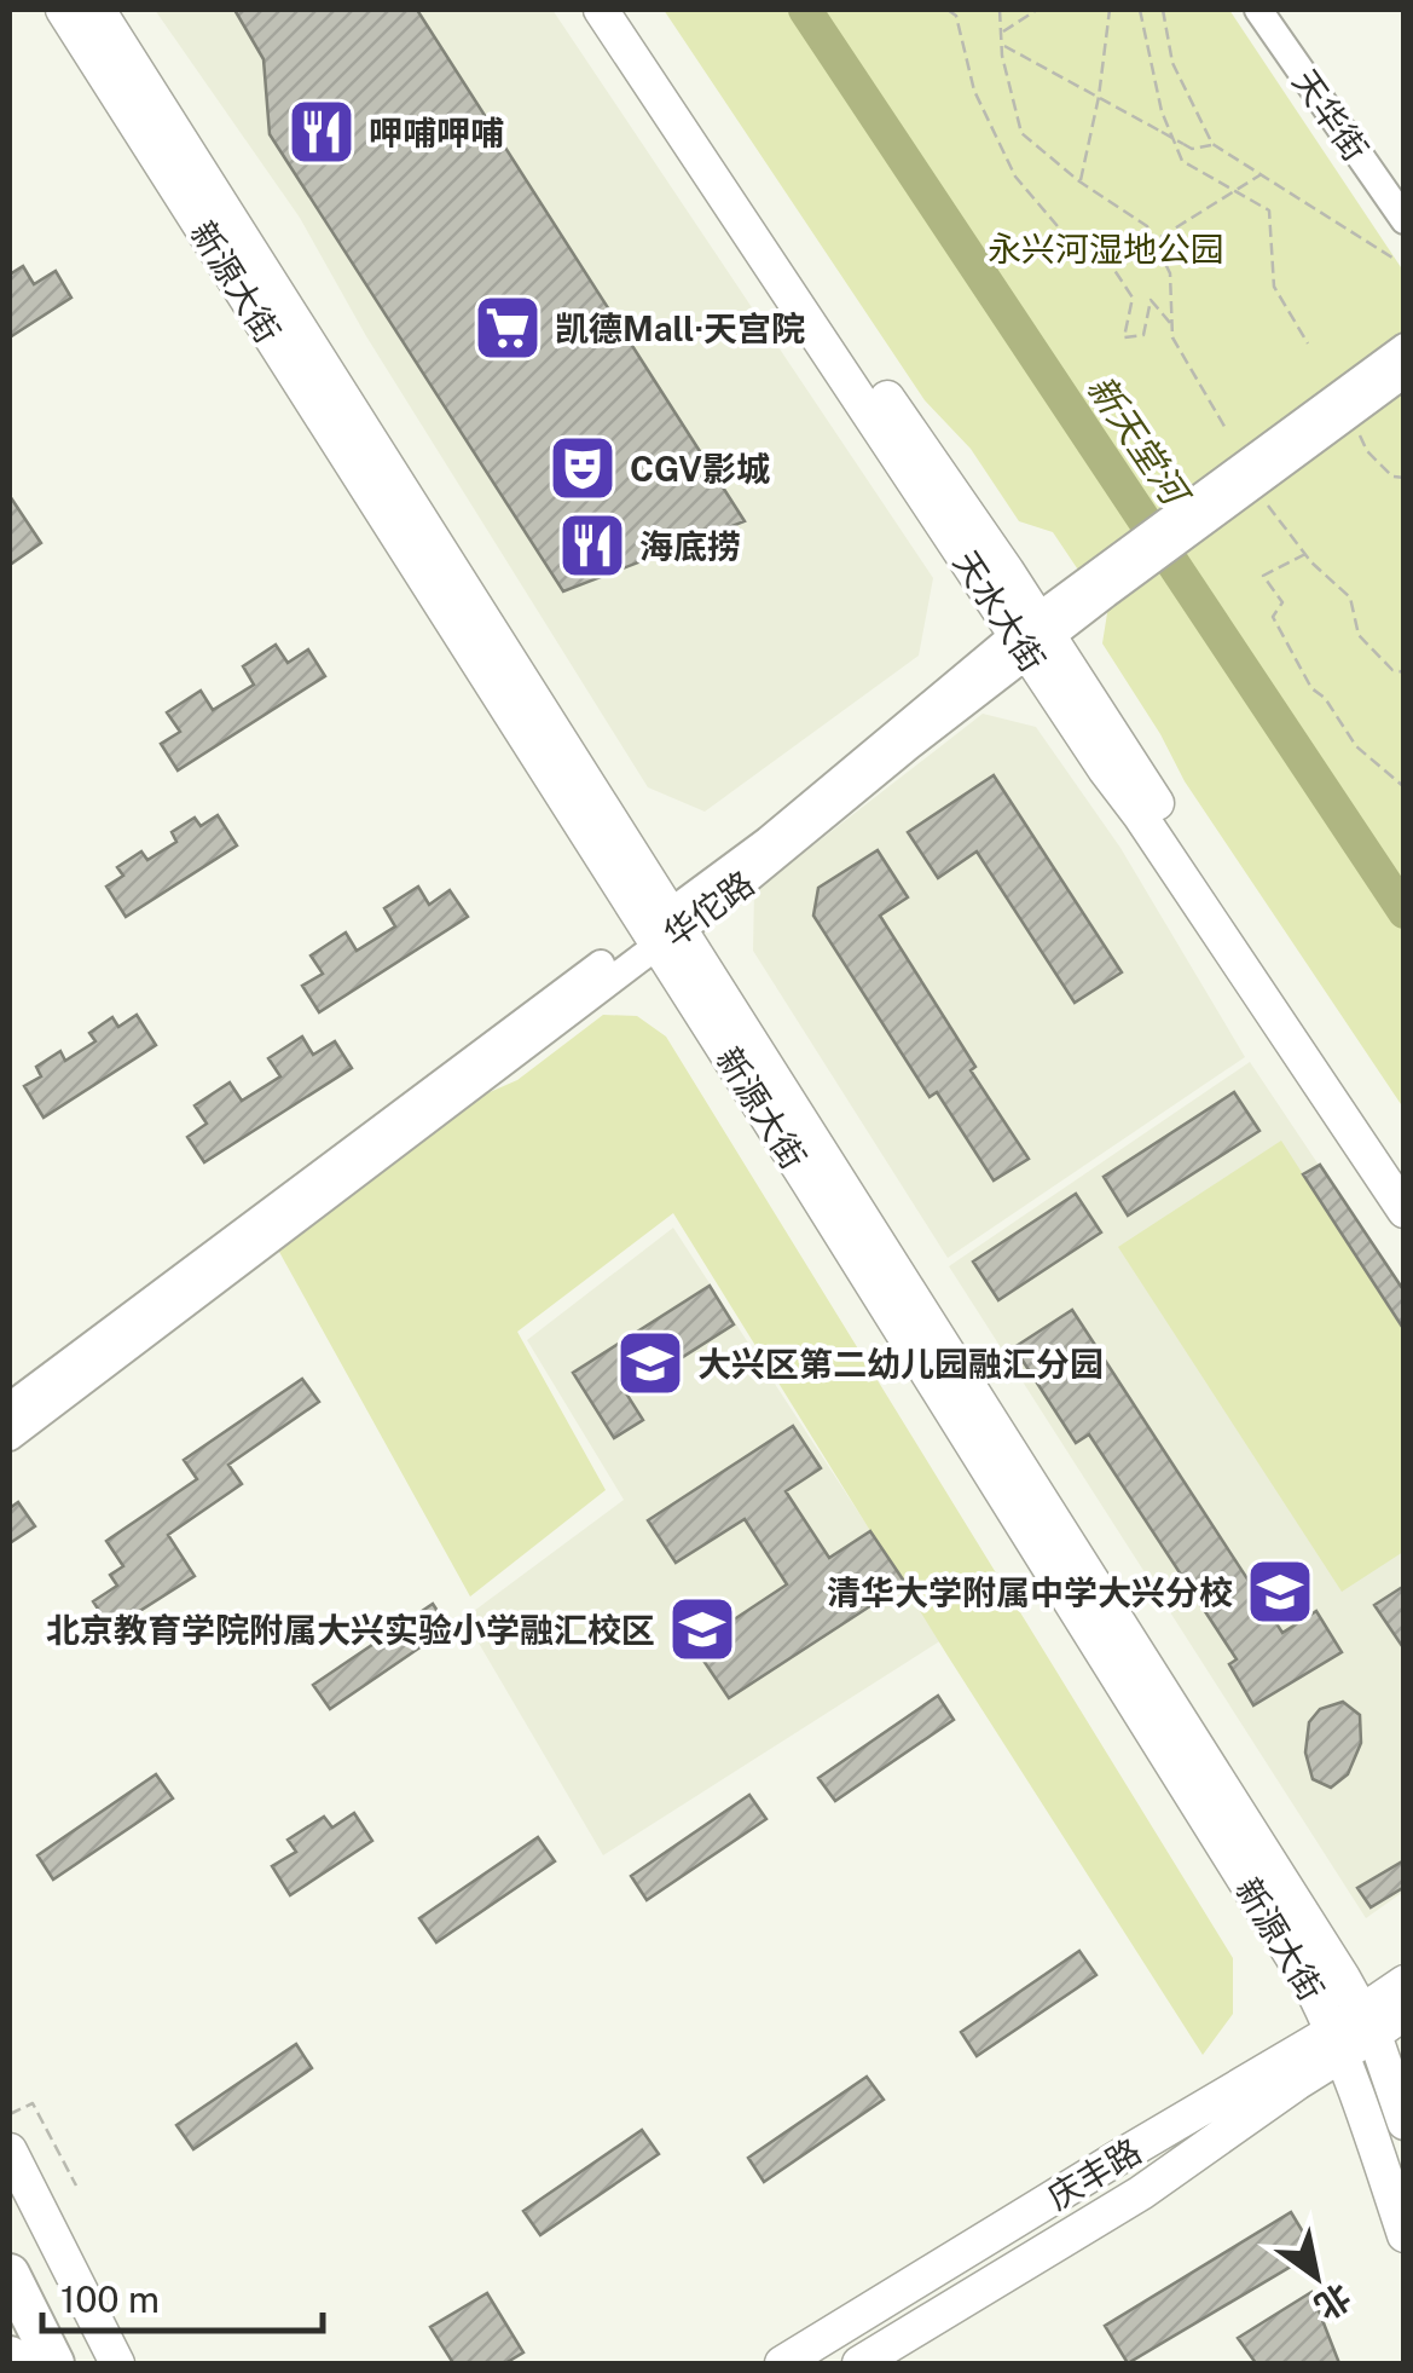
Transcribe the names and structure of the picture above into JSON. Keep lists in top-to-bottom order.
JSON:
{
  "streets": {
    "main road": ["新源大街", "天水大街", "庆丰路"],
    "street": ["天华街", "华佗路"]
  },
  "crossings": [
    ["新源大街", "华佗路"],
    ["新源大街", "庆丰路"],
    ["天水大街", "华佗路"]
  ],
  "water": ["新天堂河"],
  "parks": ["永兴河湿地公园"],
  "places": {
    "restaurant": ["呷哺呷哺", "海底捞"],
    "supermarket": ["凯德Mall·天宫院"],
    "theatre": ["CGV影城"],
    "school or university": ["大兴区第二幼儿园融汇分园", "清华大学附属中学大兴分校", "北京教育学院附属大兴实验小学融汇校区"]
  },
  "scale_bar": "100 m",
  "north": "bottom right"
}
